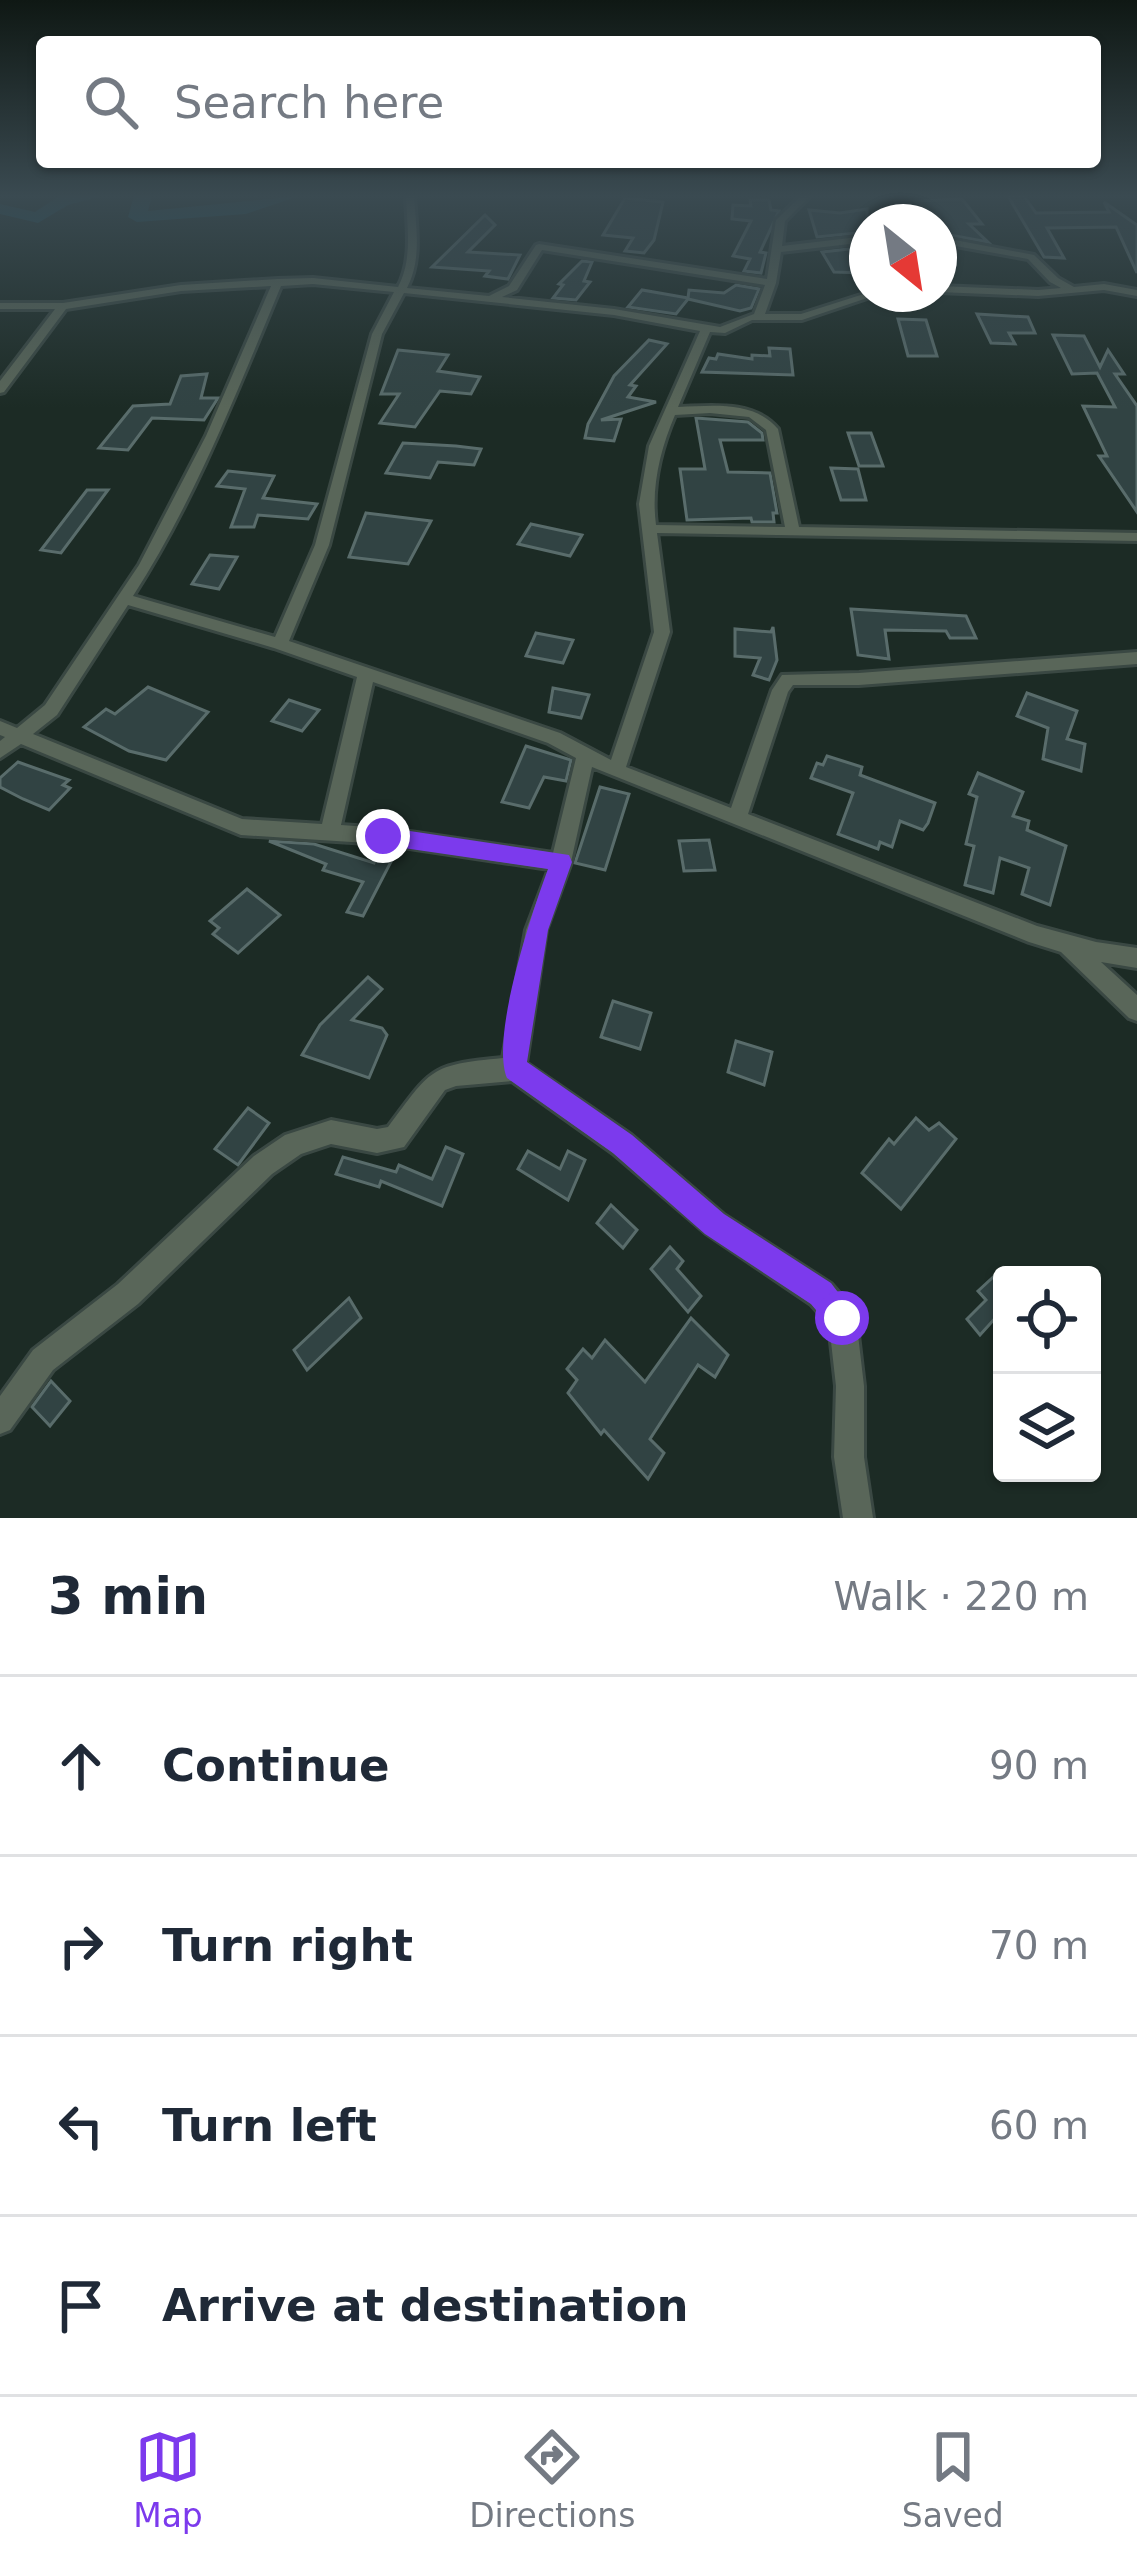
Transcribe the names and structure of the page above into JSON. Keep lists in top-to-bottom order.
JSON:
{
  "north": "bottom right",
  "page": {
    "search": "Search here",
    "heading": ["3 min", "Walk · 220 m"],
    "list": [
      ["Continue", "90 m"],
      ["Turn right", "70 m"],
      ["Turn left", "60 m"],
      "Arrive at destination"
    ],
    "nav": ["Map", "Directions", "Saved"]
  }
}
